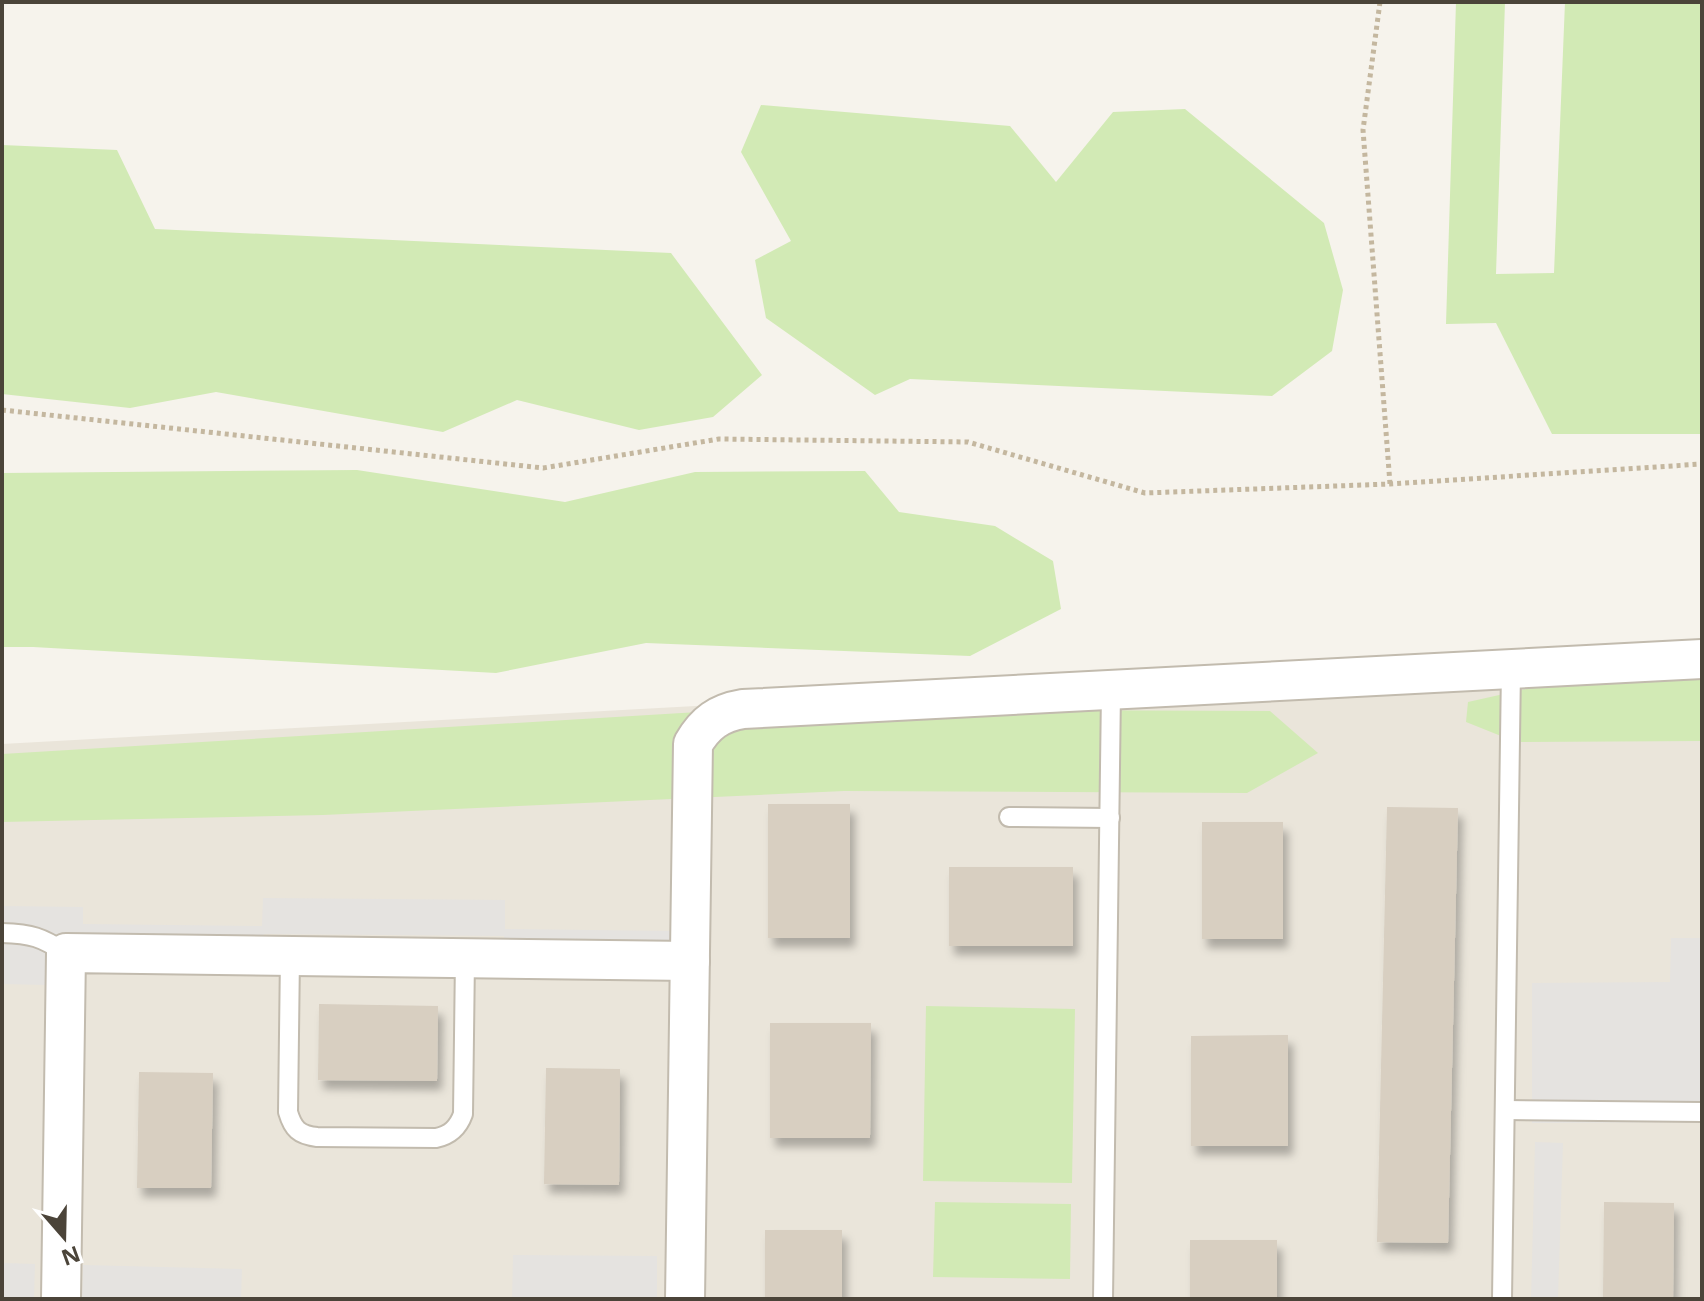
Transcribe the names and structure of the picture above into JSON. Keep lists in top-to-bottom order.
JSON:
{
  "north": "bottom"
}
